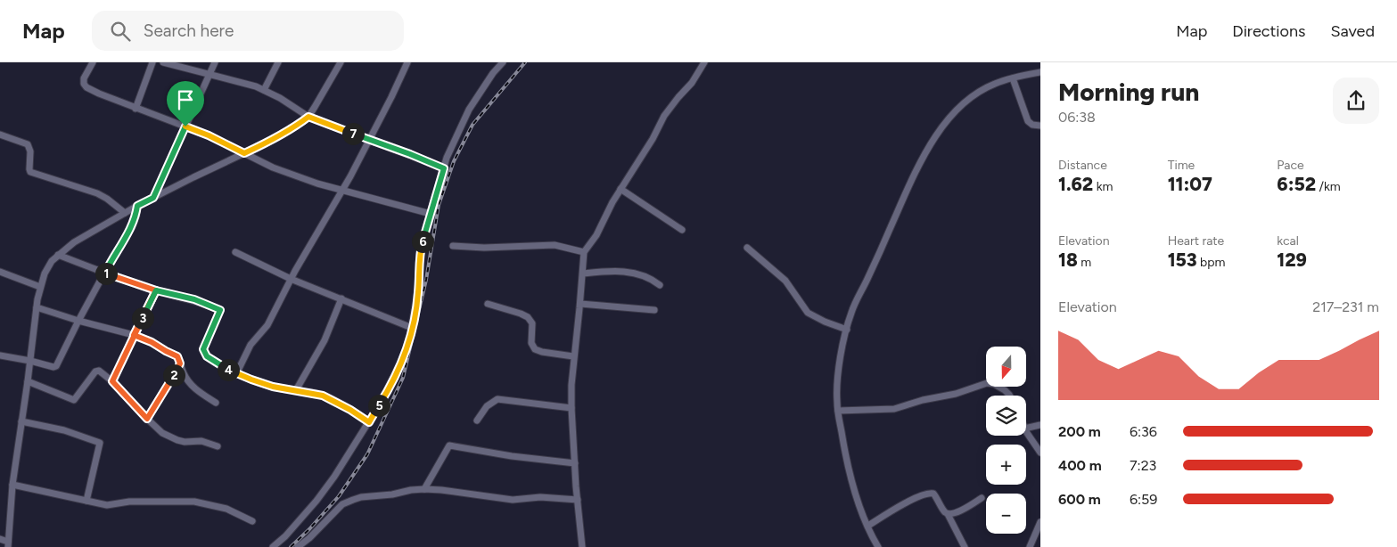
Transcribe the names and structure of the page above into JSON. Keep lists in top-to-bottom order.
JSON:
{
  "north": "bottom",
  "page": {
    "header": "Map",
    "search": "Search here",
    "nav": ["Map", "Directions", "Saved"],
    "heading": ["Morning run", "06:38"],
    "pins": [
      "7",
      "6",
      "1",
      "3",
      "4",
      "2",
      "5"
    ],
    "stats": [
      ["Distance", "1.62 km"],
      ["Time", "11:07"],
      ["Pace", "6:52 /km"],
      ["Elevation", "18 m"],
      ["Heart rate", "153 bpm"],
      ["kcal", "129"]
    ],
    "chart": ["Elevation", "217–231 m"],
    "map_buttons": ["+", "−"],
    "list": [
      {
        "name": "200 m",
        "note": "6:36"
      },
      {
        "name": "400 m",
        "note": "7:23"
      },
      {
        "name": "600 m",
        "note": "6:59"
      }
    ]
  }
}
